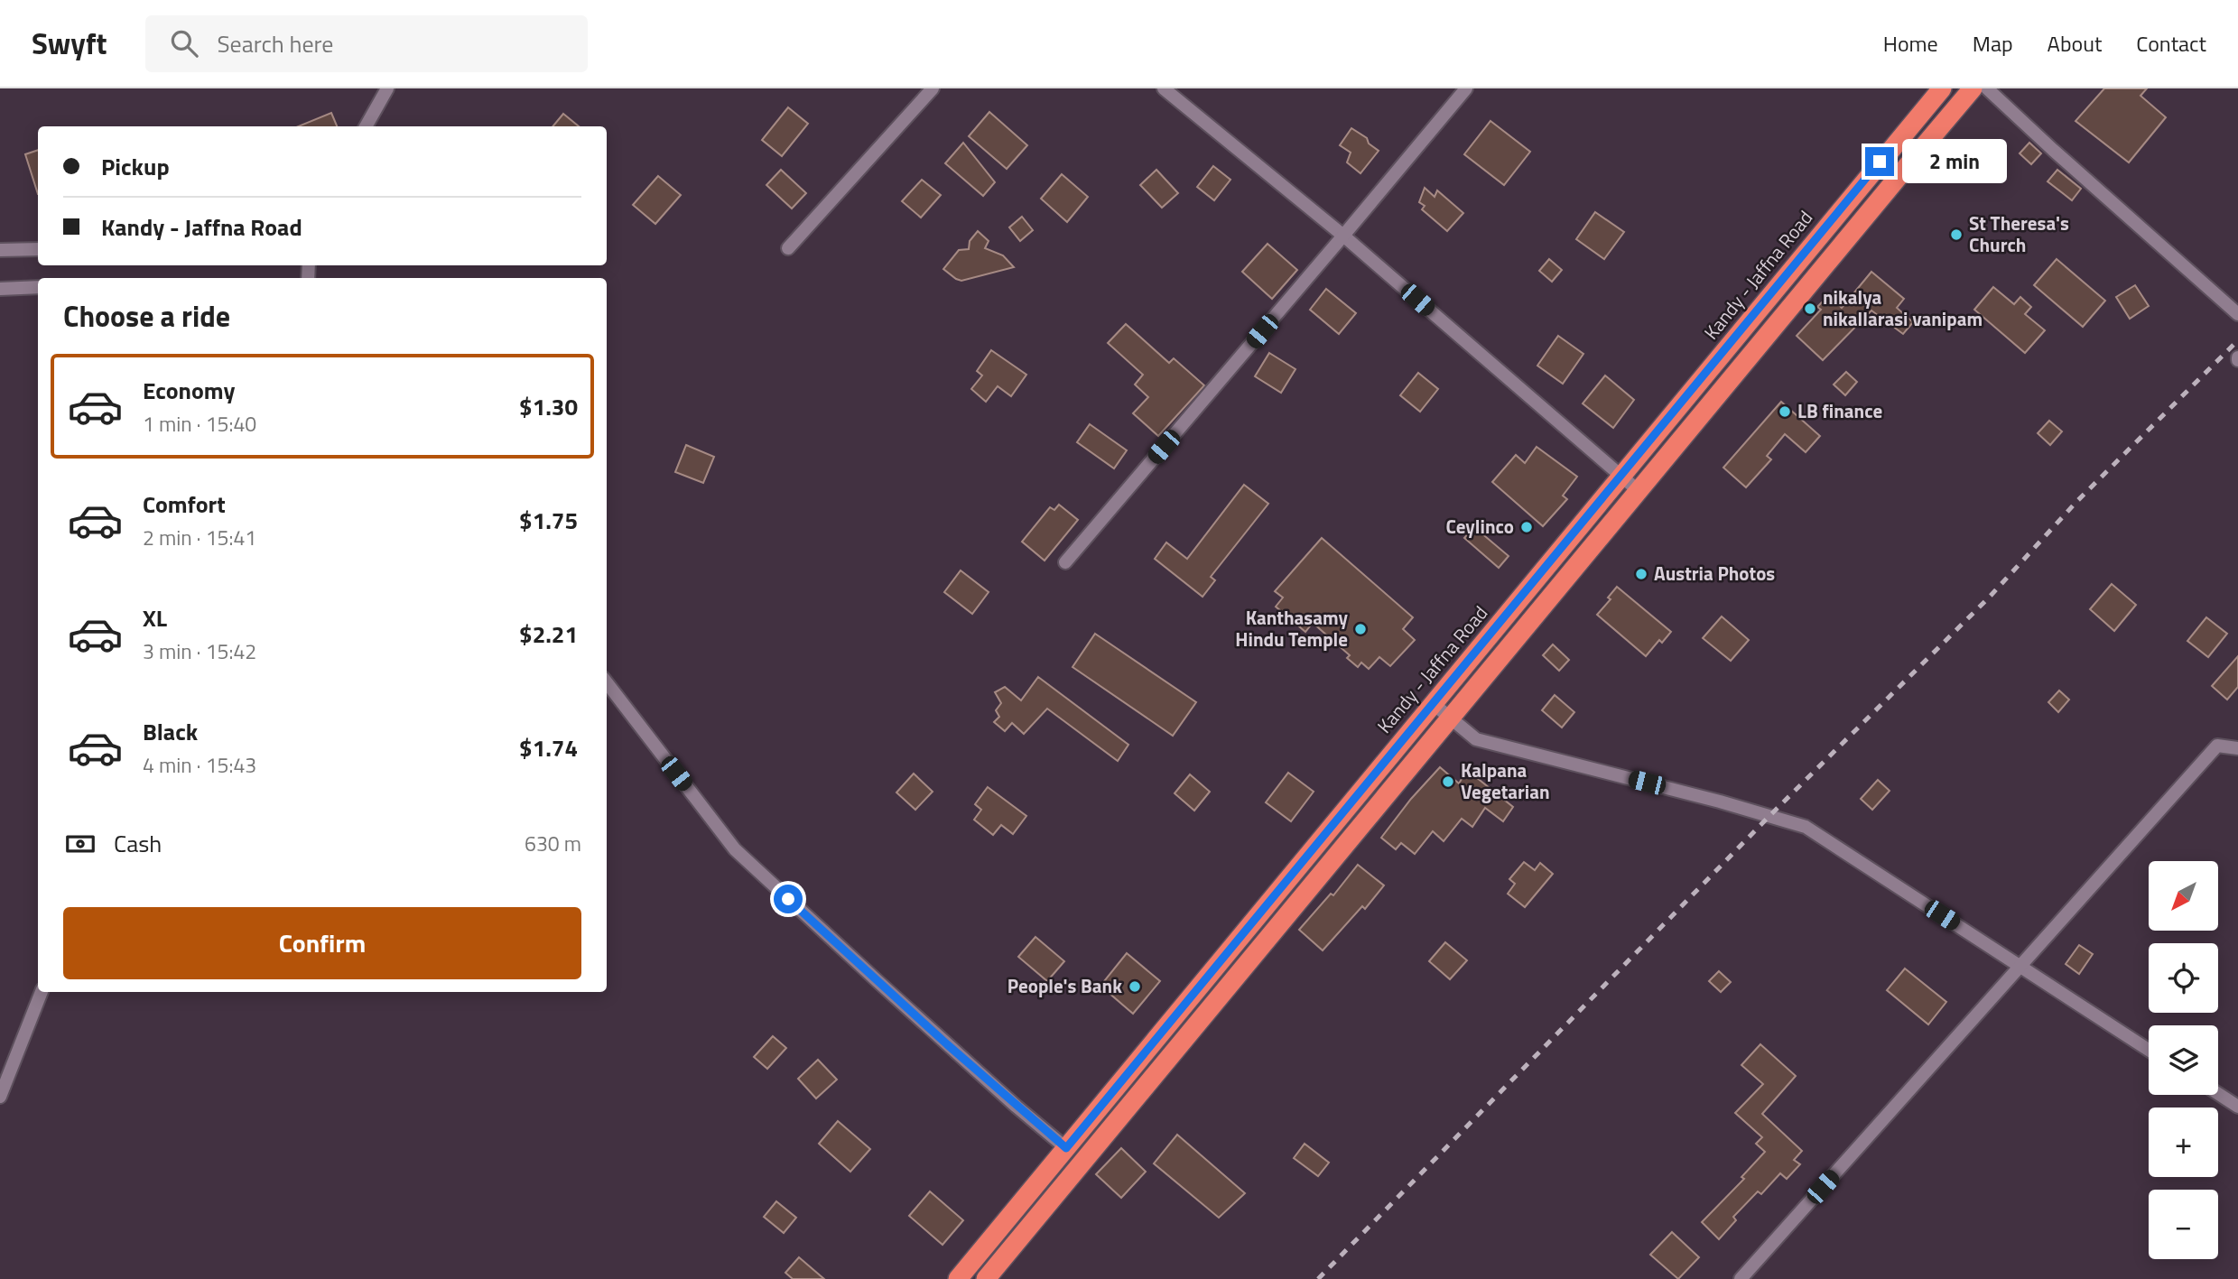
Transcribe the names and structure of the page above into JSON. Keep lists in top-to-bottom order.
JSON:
{
  "streets": {
    "highway": ["Kandy - Jaffna Road"]
  },
  "places": [
    "St Theresa's Church",
    "nikalya nikallarasi vanipam",
    "LB finance",
    "Ceylinco",
    "Austria Photos",
    "Kanthasamy Hindu Temple",
    "Kalpana Vegetarian",
    "People's Bank"
  ],
  "north": "bottom left",
  "page": {
    "header": "Swyft",
    "search": "Search here",
    "nav": [
      "Home",
      "Map",
      "About",
      "Contact"
    ],
    "banner": ["Pickup", "Kandy - Jaffna Road"],
    "bubble": "2 min",
    "heading": "Choose a ride",
    "list": [
      {
        "name": "Economy",
        "note": "1 min · 15:40",
        "value": "$1.30"
      },
      {
        "name": "Comfort",
        "note": "2 min · 15:41",
        "value": "$1.75"
      },
      {
        "name": "XL",
        "note": "3 min · 15:42",
        "value": "$2.21"
      },
      {
        "name": "Black",
        "note": "4 min · 15:43",
        "value": "$1.74"
      }
    ],
    "pay": ["Cash", "630 m"],
    "map_buttons": ["+", "−"],
    "buttons": "Confirm"
  }
}
